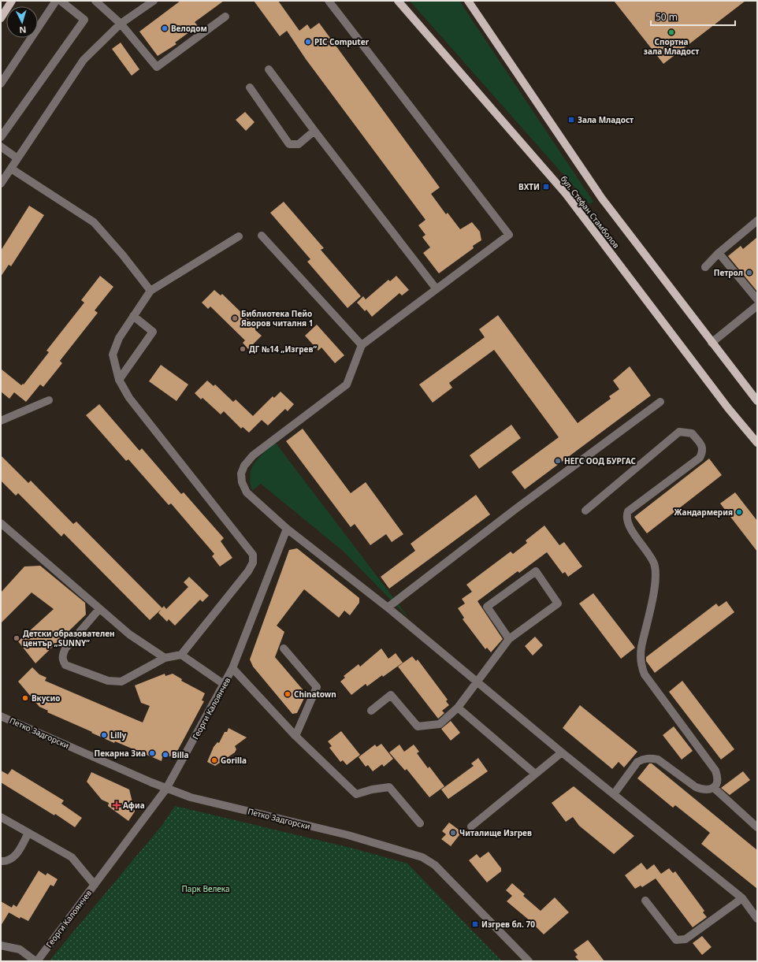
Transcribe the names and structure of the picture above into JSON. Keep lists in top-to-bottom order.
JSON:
{
  "streets": {
    "main road": ["бул. Стефан Стамболов"],
    "street": ["Георги Калоянчев", "Петко Задгорски"]
  },
  "crossings": [
    ["Георги Калоянчев", "Петко Задгорски"]
  ],
  "parks": ["Парк Велека"],
  "places": {
    "other": [
      "Велодом",
      "Спортна зала Младост",
      "PIC Computer",
      "Петрол",
      "Библиотека Пейо Яворов читалня 1",
      "ДГ №14 „Изгрев“",
      "НЕГС ООД БУРГАС",
      "Жандармерия",
      "Детски образователен център „SUNNY“",
      "Chinatown",
      "Вкусио",
      "Lilly",
      "Пекарна Зиа",
      "Billa",
      "Gorilla",
      "Читалище Изгрев"
    ],
    "transit": ["Зала Младост", "ВХТИ", "Изгрев бл. 70"],
    "health": ["Афиа"]
  },
  "scale_bar": "50 m",
  "north": "bottom"
}
